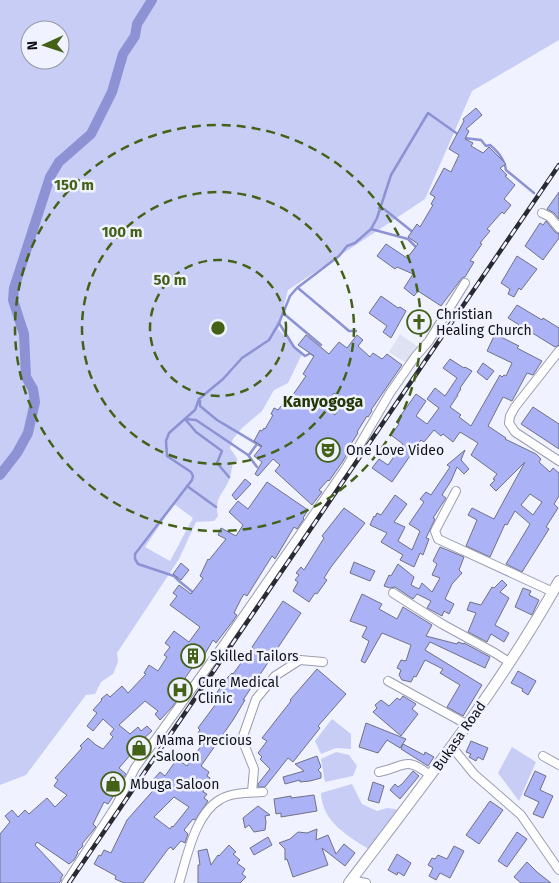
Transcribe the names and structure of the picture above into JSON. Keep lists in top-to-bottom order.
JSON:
{
  "streets": {
    "street": ["Bukasa Road"]
  },
  "districts": ["Kanyogoga"],
  "places": {
    "church": ["Christian Healing Church"],
    "theatre": ["One Love Video"],
    "building": ["Skilled Tailors"],
    "hospital": ["Cure Medical Clinic"],
    "shop": ["Mama Precious Saloon", "Mbuga Saloon"]
  },
  "north": "left",
  "rings": ["150 m", "100 m", "50 m"]
}
